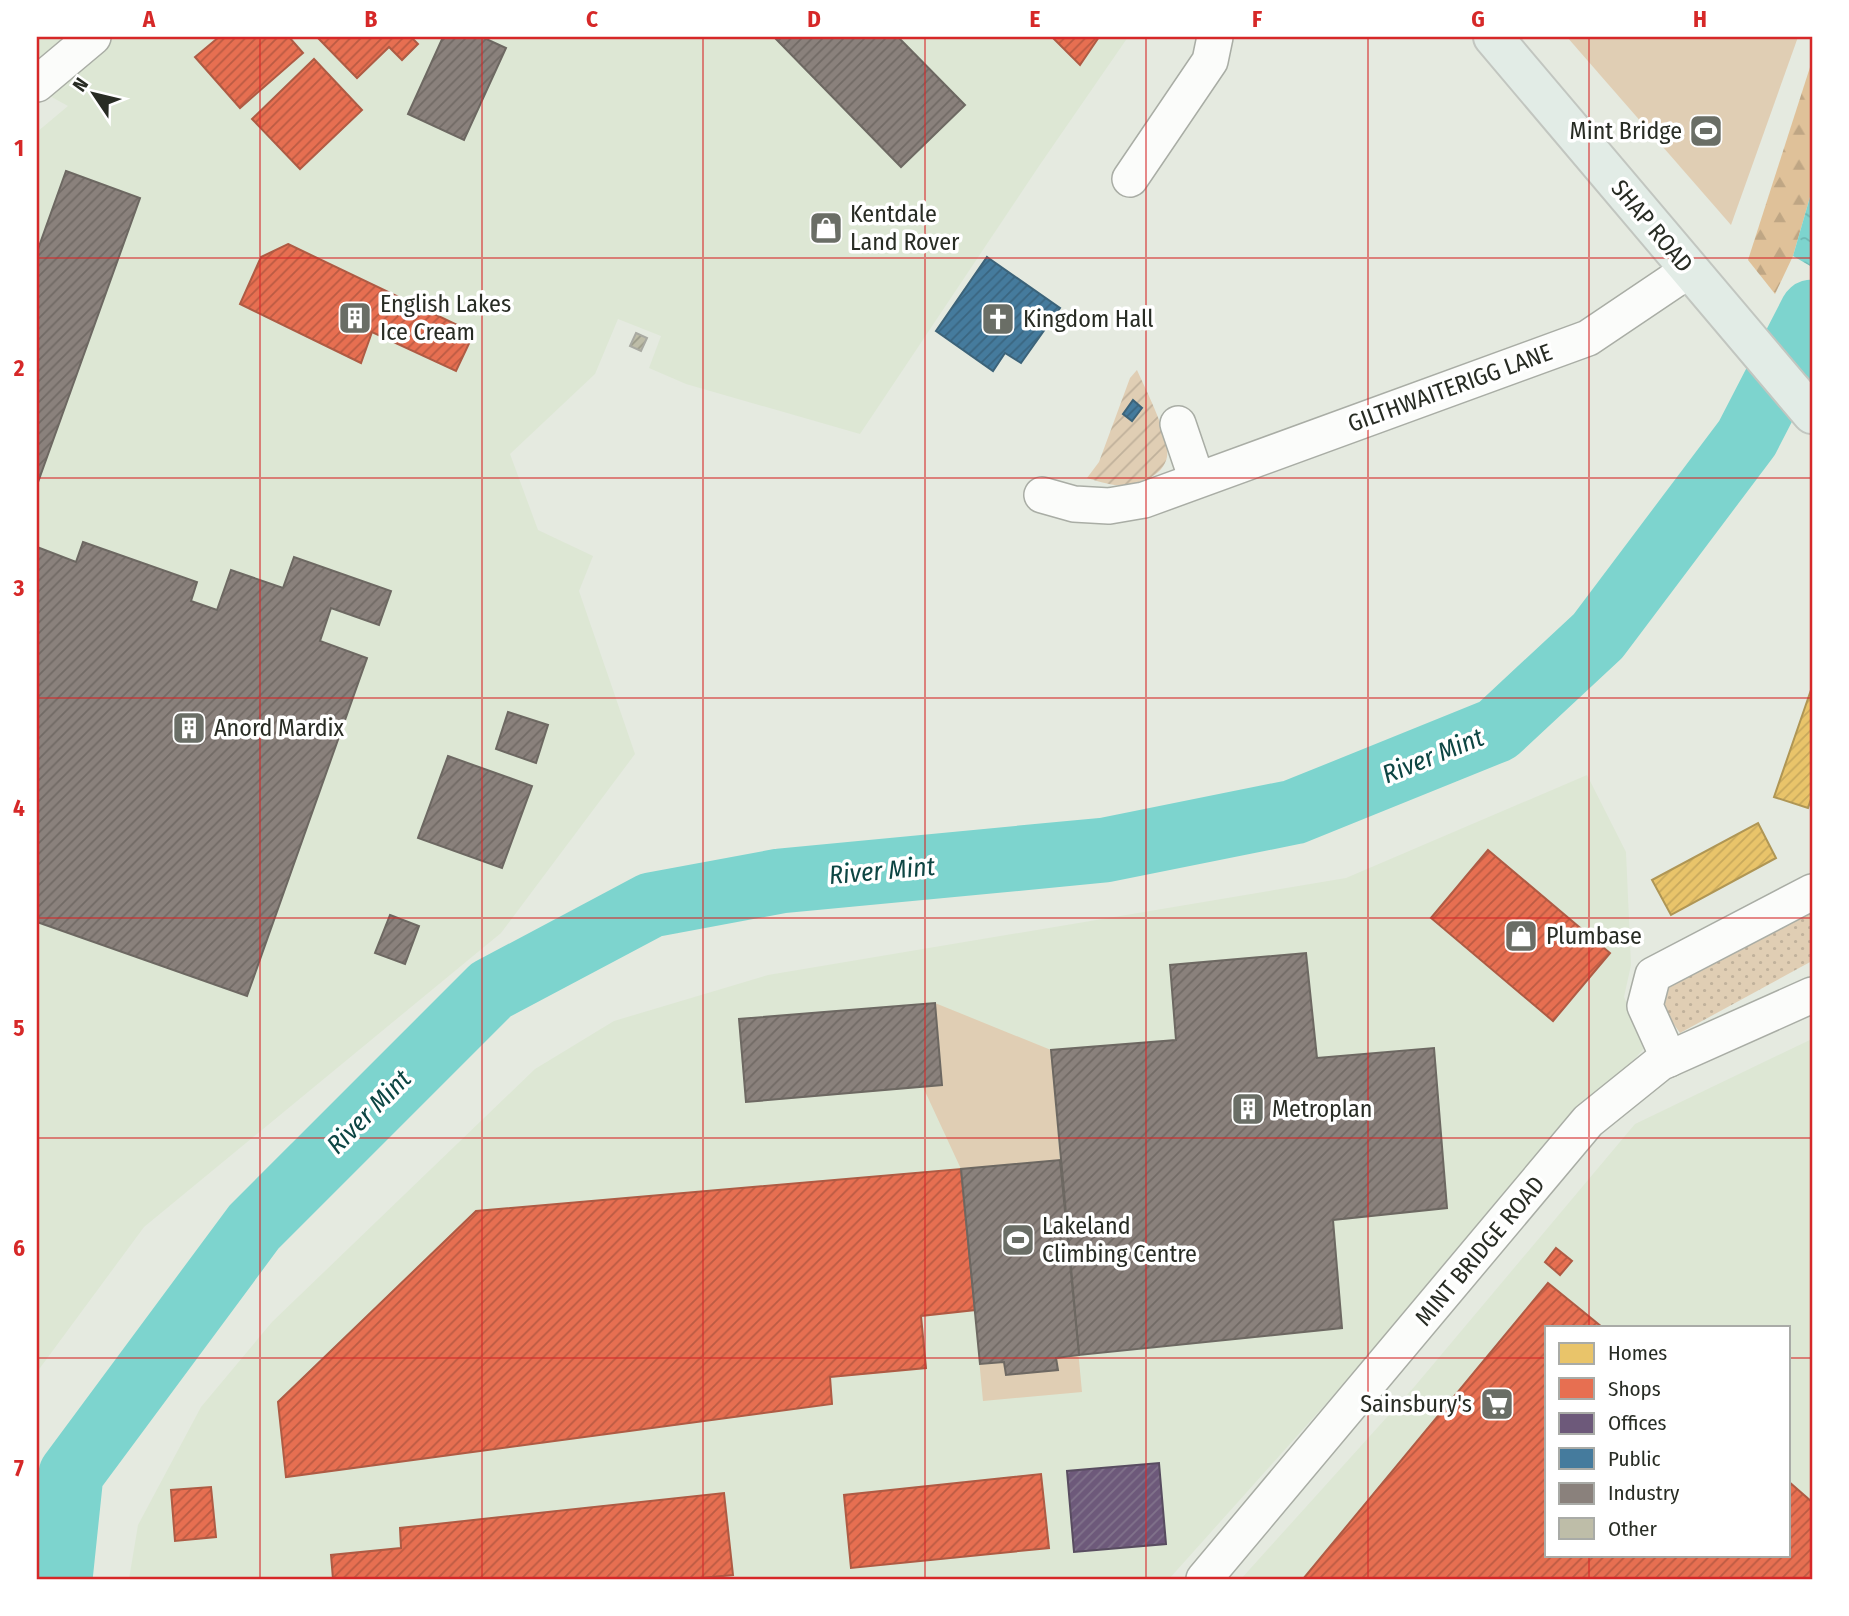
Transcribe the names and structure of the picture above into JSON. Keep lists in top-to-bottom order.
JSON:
{
  "streets": {
    "highway": ["SHAP ROAD"],
    "street": ["GILTHWAITERIGG LANE", "MINT BRIDGE ROAD"]
  },
  "crossings": [
    ["SHAP ROAD", "GILTHWAITERIGG LANE"]
  ],
  "water": ["River Mint"],
  "places": {
    "sports": ["Mint Bridge", "Lakeland Climbing Centre"],
    "shop": ["Kentdale Land Rover", "Plumbase"],
    "building": ["English Lakes Ice Cream", "Anord Mardix", "Metroplan"],
    "church": ["Kingdom Hall"],
    "supermarket": ["Sainsbury's"]
  },
  "legend": [
    "Homes",
    "Shops",
    "Offices",
    "Public",
    "Industry",
    "Other"
  ],
  "north": "top left",
  "grid": {
    "columns": [
      "A",
      "B",
      "C",
      "D",
      "E",
      "F",
      "G",
      "H"
    ],
    "rows": [
      "1",
      "2",
      "3",
      "4",
      "5",
      "6",
      "7"
    ]
  }
}
